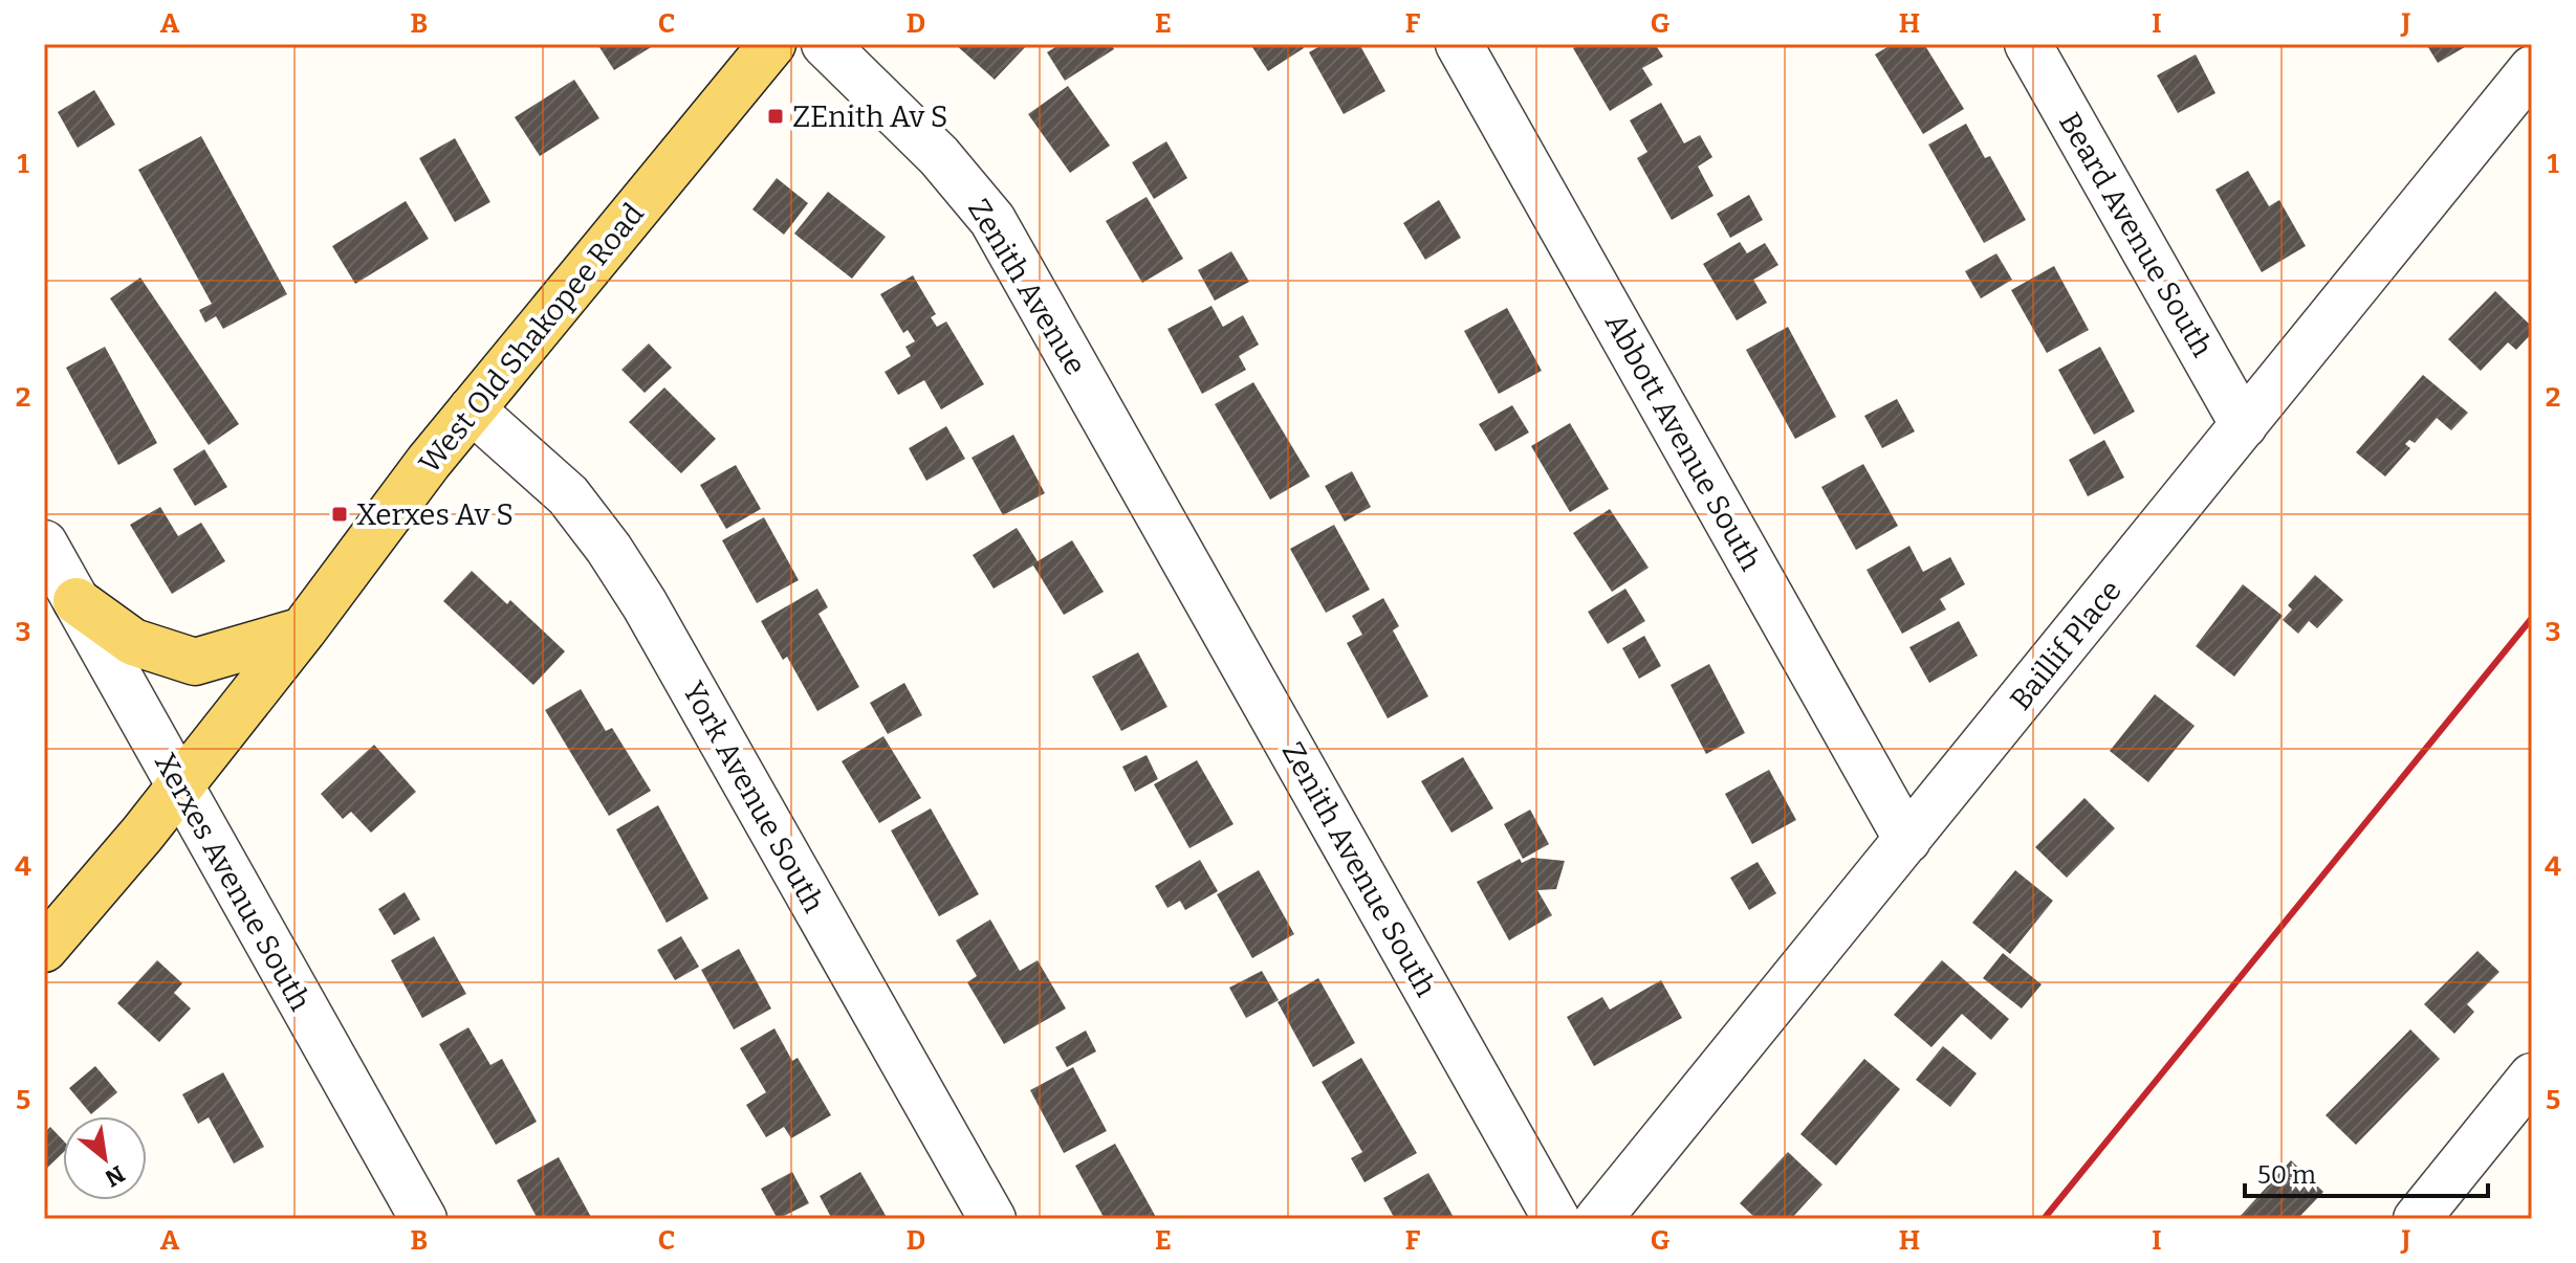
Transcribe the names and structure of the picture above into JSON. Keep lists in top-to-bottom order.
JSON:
{
  "streets": {
    "main road": ["West Old Shakopee Road"],
    "street": [
      "Beard Avenue South",
      "Zenith Avenue",
      "Abbott Avenue South",
      "Baillif Place",
      "York Avenue South",
      "Zenith Avenue South",
      "Xerxes Avenue South"
    ]
  },
  "crossings": [
    ["Beard Avenue South", "Baillif Place"],
    ["Zenith Avenue", "Zenith Avenue South"],
    ["West Old Shakopee Road", "York Avenue South"],
    ["West Old Shakopee Road", "Xerxes Avenue South"],
    ["Abbott Avenue South", "Baillif Place"]
  ],
  "places": {
    "transit": ["ZEnith Av S", "Xerxes Av S"]
  },
  "scale_bar": "50 m",
  "north": "bottom right",
  "grid": {
    "columns": [
      "A",
      "B",
      "C",
      "D",
      "E",
      "F",
      "G",
      "H",
      "I",
      "J"
    ],
    "rows": [
      "1",
      "2",
      "3",
      "4",
      "5"
    ]
  }
}
